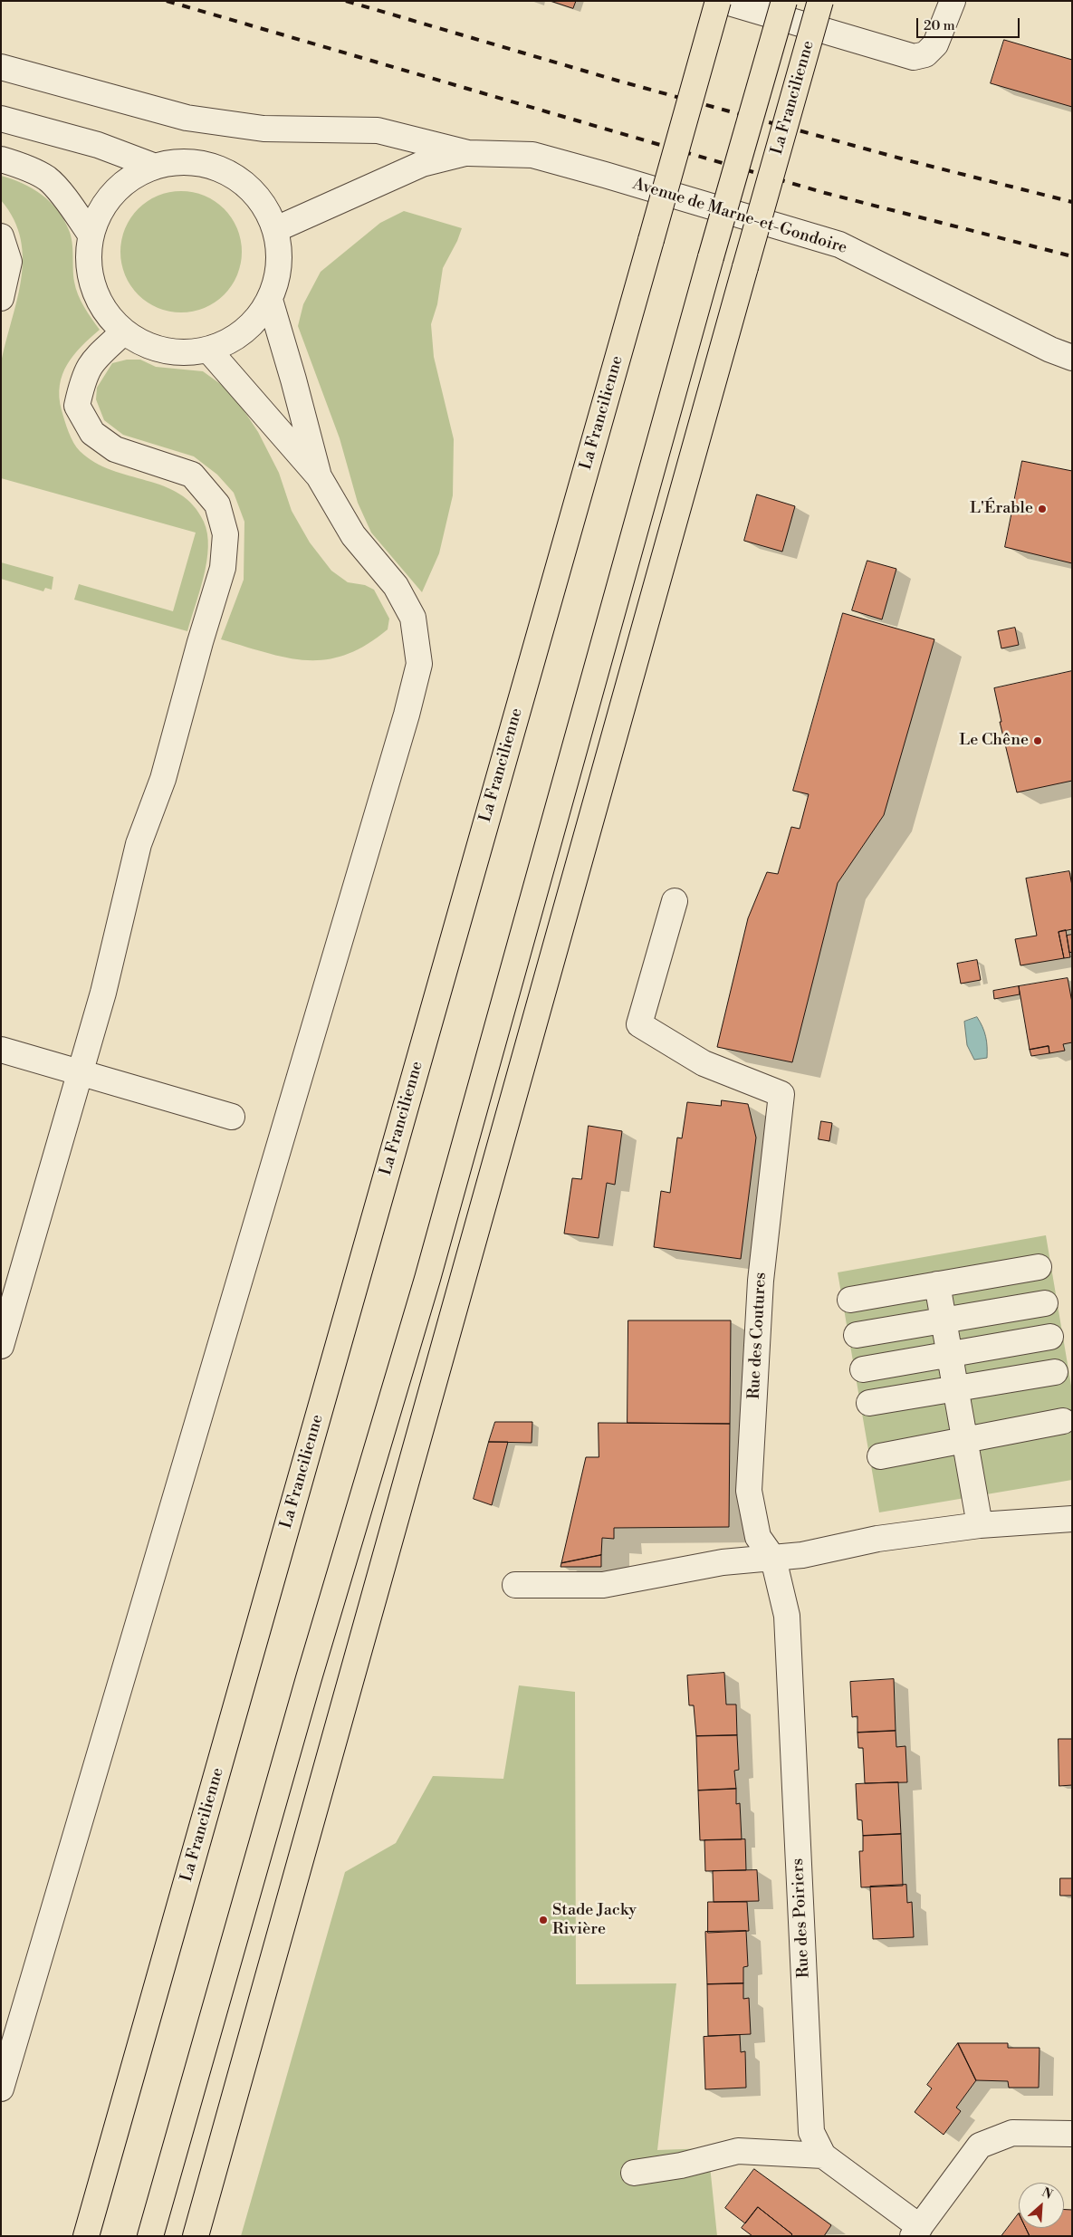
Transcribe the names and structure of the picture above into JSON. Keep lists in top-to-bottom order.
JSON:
{
  "streets": {
    "main road": ["La Francilienne"],
    "street": ["Avenue de Marne-et-Gondoire", "Rue des Coutures", "Rue des Poiriers"]
  },
  "crossings": [
    ["Rue des Coutures", "Rue des Poiriers"]
  ],
  "places": ["L'Érable", "Le Chêne", "Stade Jacky Rivière"],
  "scale_bar": "20 m",
  "north": "top right"
}
